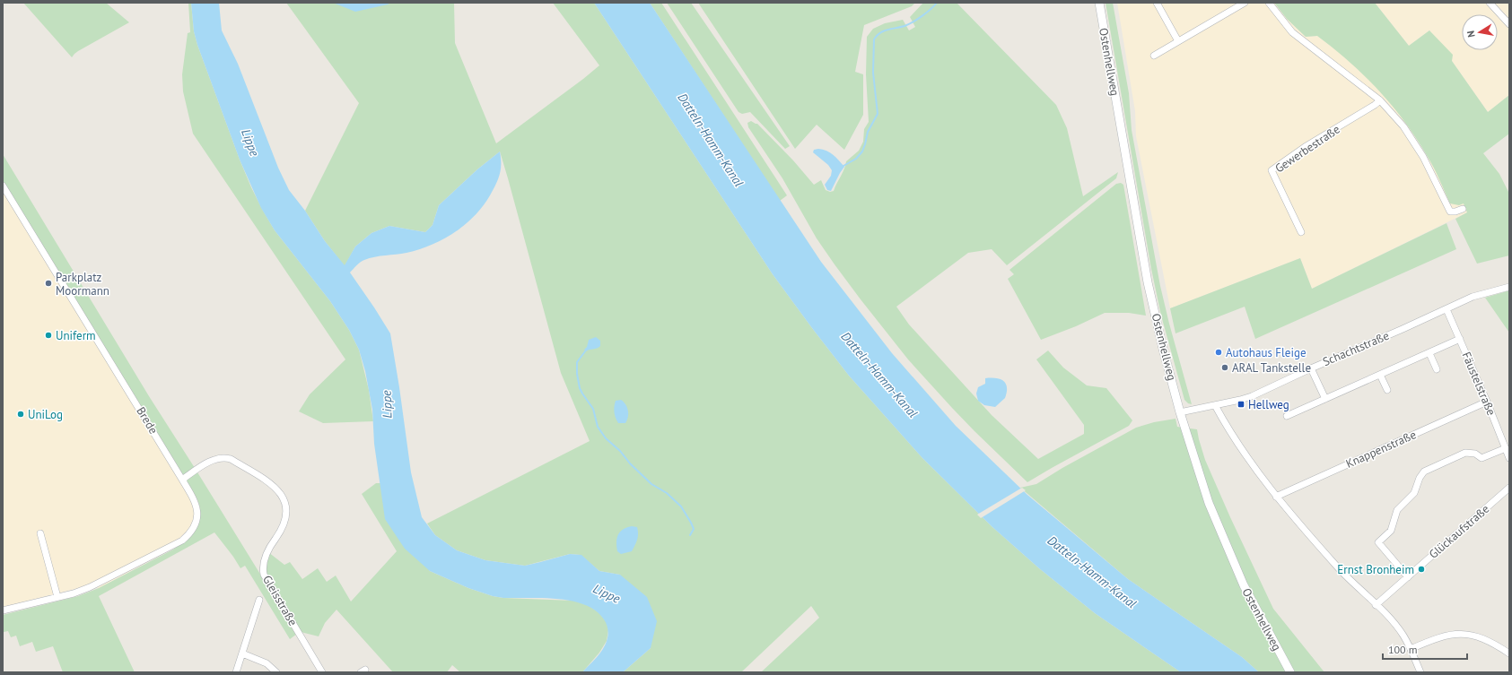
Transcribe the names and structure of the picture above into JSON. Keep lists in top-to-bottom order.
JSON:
{
  "streets": {
    "main road": ["Ostenhellweg"],
    "street": [
      "Gewerbestraße",
      "Schachtstraße",
      "Fäustelstraße",
      "Brede",
      "Knappenstraße",
      "Glückaufstraße",
      "Gleisstraße"
    ]
  },
  "crossings": [
    ["Ostenhellweg", "Schachtstraße"],
    ["Schachtstraße", "Fäustelstraße"],
    ["Fäustelstraße", "Knappenstraße"],
    ["Brede", "Gleisstraße"]
  ],
  "water": ["Datteln-Hamm-Kanal", "Lippe"],
  "places": {
    "other": [
      "Parkplatz Moormann",
      "Uniferm",
      "Autohaus Fleige",
      "ARAL Tankstelle",
      "UniLog",
      "Ernst Bronheim"
    ],
    "transit": ["Hellweg"]
  },
  "scale_bar": "100 m",
  "north": "left"
}
